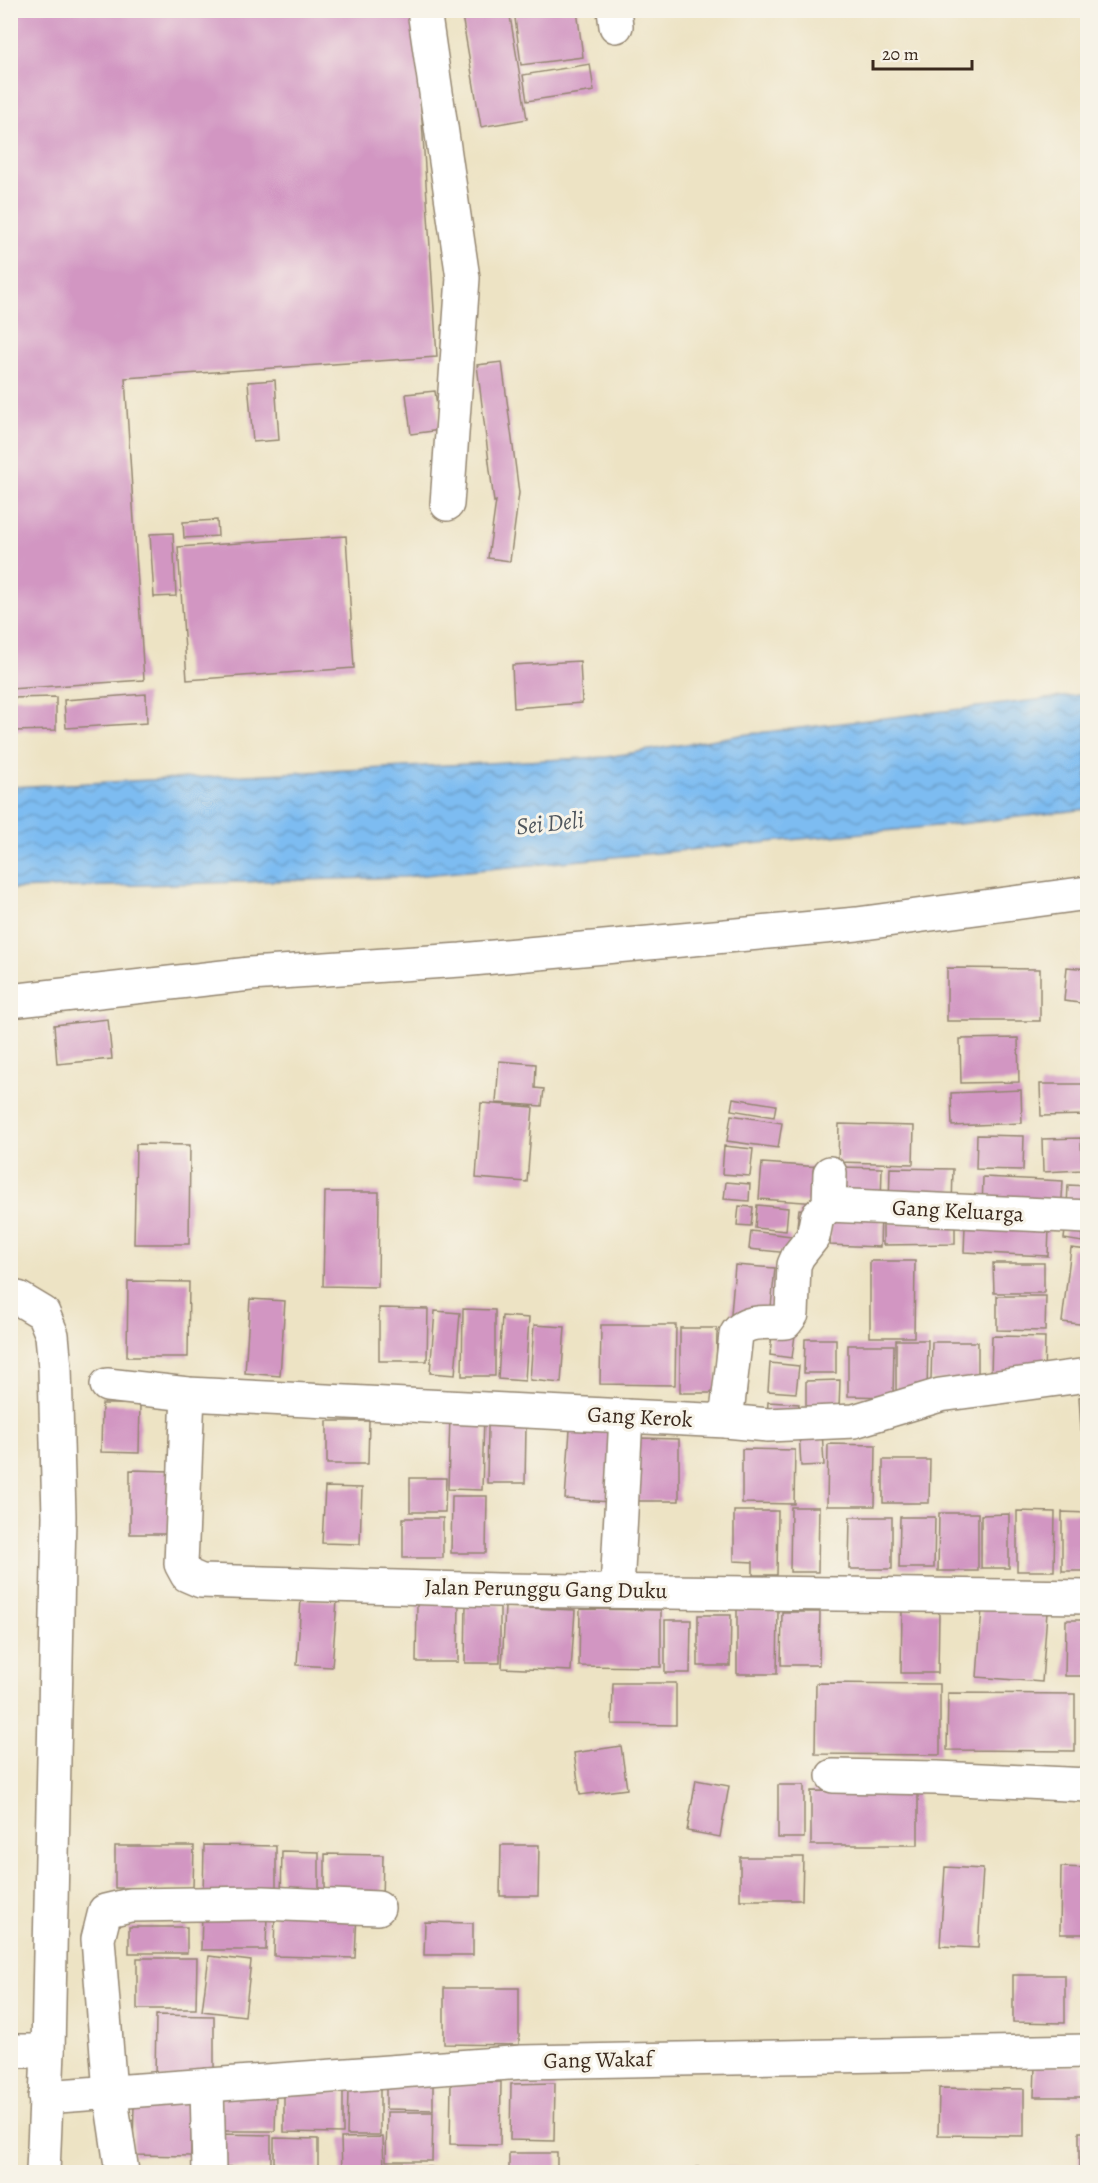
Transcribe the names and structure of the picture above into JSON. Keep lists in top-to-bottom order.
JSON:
{
  "streets": {
    "street": [
      "Gang Keluarga",
      "Gang Kerok",
      "Jalan Perunggu Gang Duku",
      "Gang Wakaf"
    ]
  },
  "crossings": [
    ["Gang Keluarga", "Gang Kerok"],
    ["Gang Kerok", "Jalan Perunggu Gang Duku"]
  ],
  "water": ["Sei Deli"],
  "scale_bar": "20 m"
}
